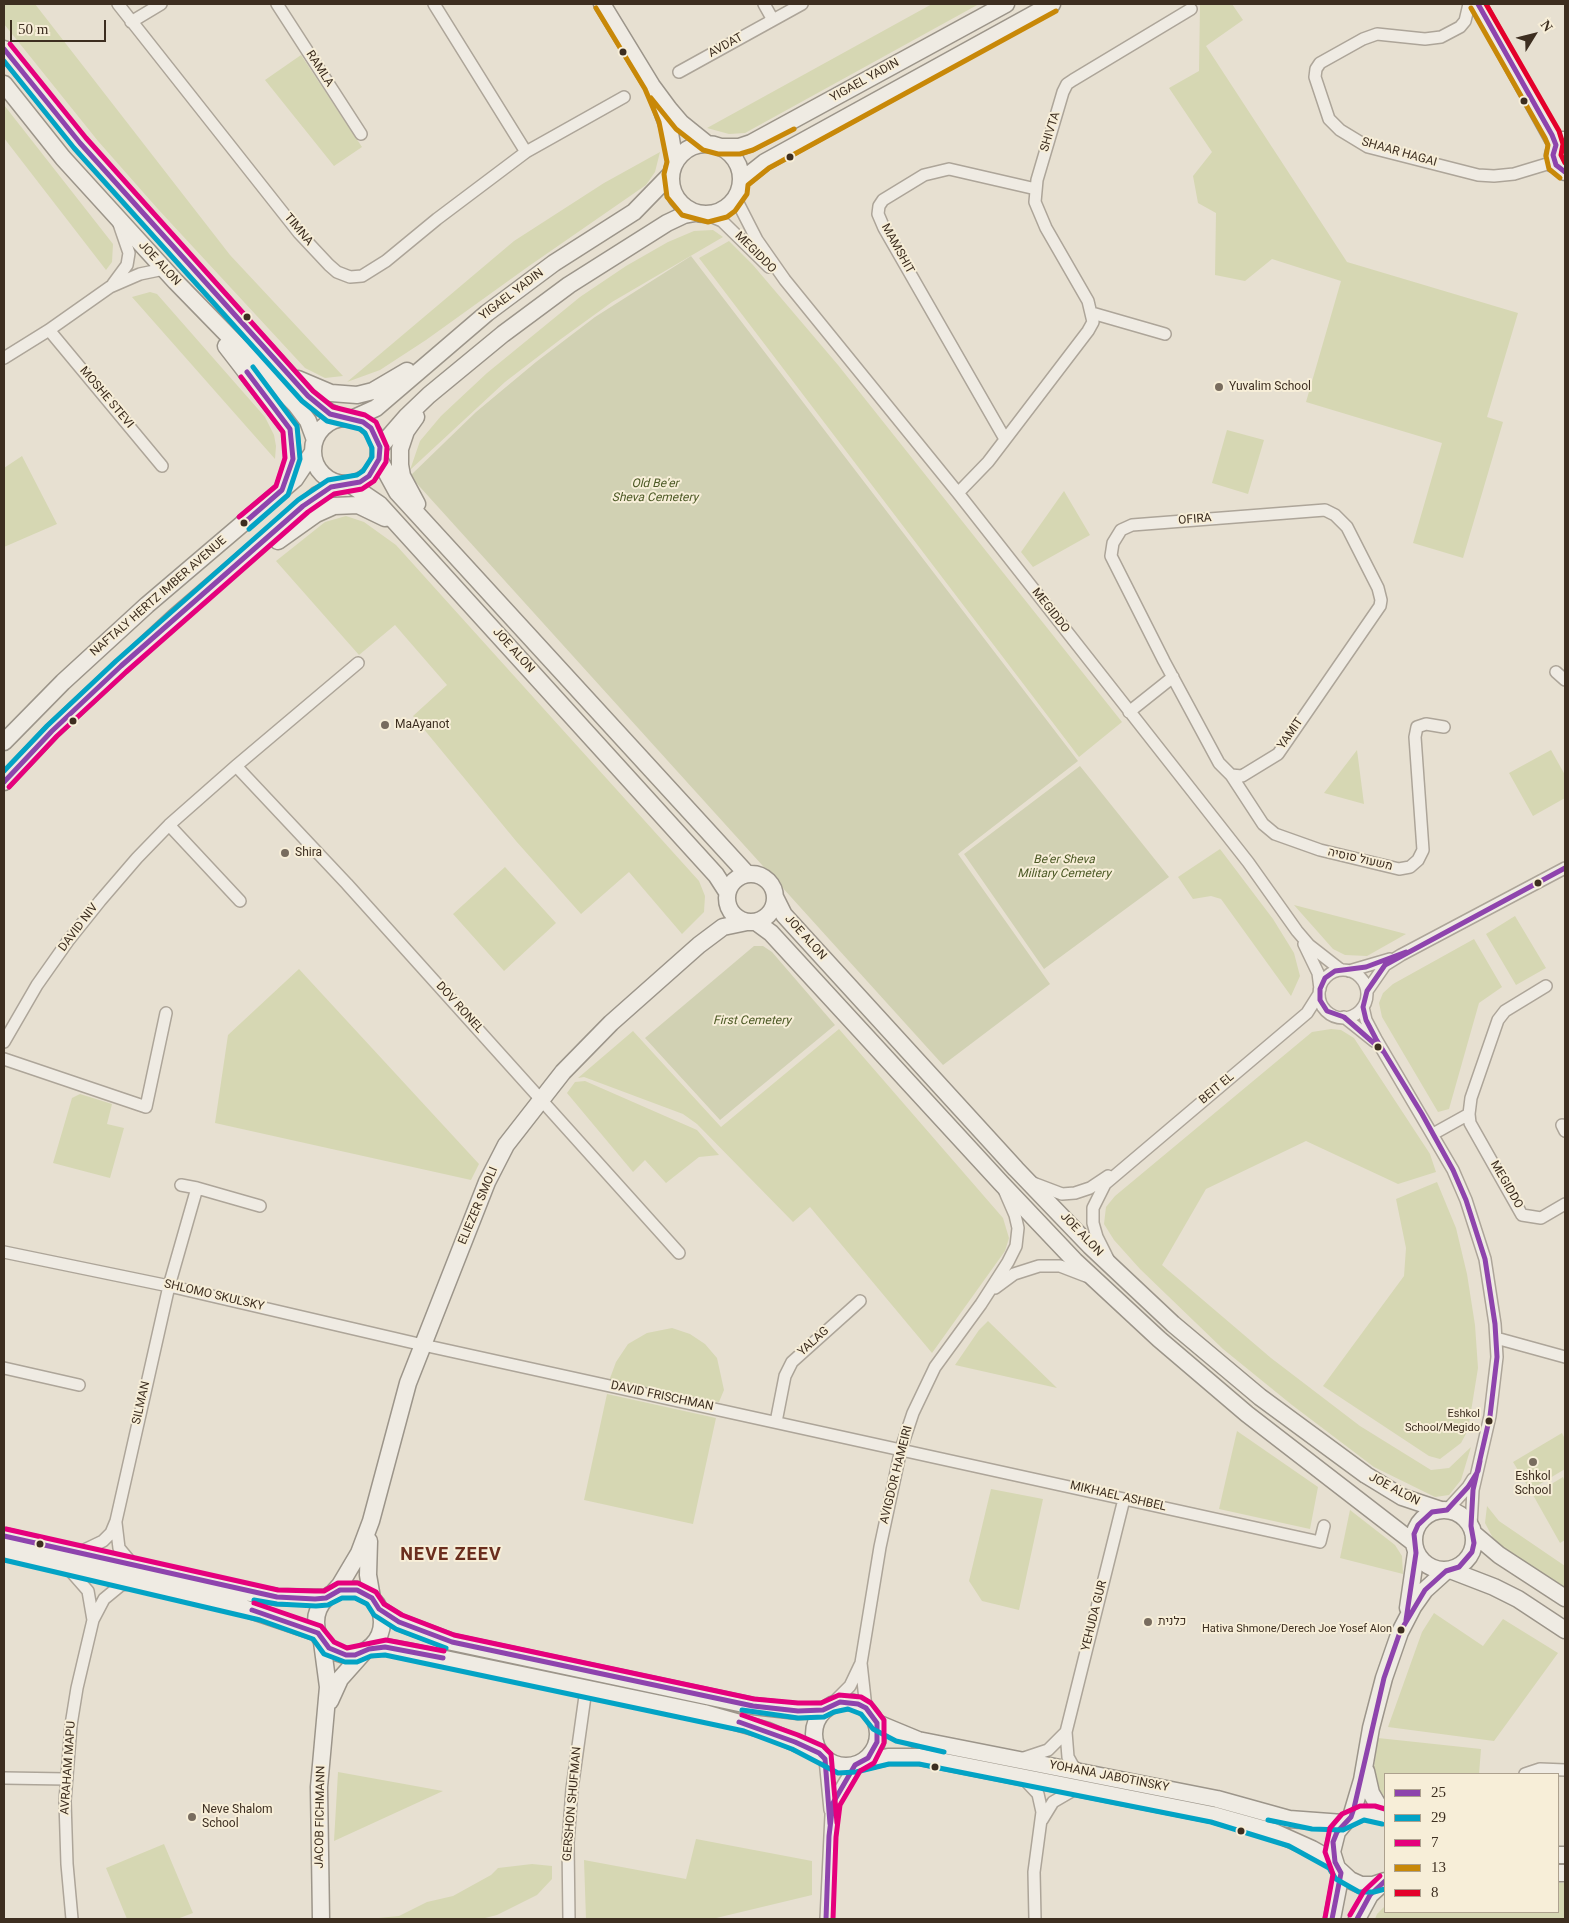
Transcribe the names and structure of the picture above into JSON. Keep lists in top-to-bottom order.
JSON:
{
  "streets": {
    "main road": [
      "YIGAEL YADIN",
      "JOE ALON",
      "NAFTALY HERTZ IMBER AVENUE",
      "ELIEZER SMOLI",
      "YOHANA JABOTINSKY",
      "JACOB FICHMANN"
    ],
    "street": [
      "AVDAT",
      "RAMLA",
      "SHIVTA",
      "SHAAR HAGAI",
      "TIMNA",
      "MAMSHIT",
      "MEGIDDO",
      "MOSHE STEVI",
      "OFIRA",
      "YAMIT",
      "משעול סוסיה",
      "DAVID NIV",
      "DOV RONEL",
      "BEIT EL",
      "SHLOMO SKULSKY",
      "YALAG",
      "DAVID FRISCHMAN",
      "SILMAN",
      "AVIGDOR HAMEIRI",
      "MIKHAEL ASHBEL",
      "YEHUDA GUR",
      "AVRAHAM MAPU",
      "GERSHON SHUFMAN"
    ]
  },
  "crossings": [
    ["YIGAEL YADIN", "MEGIDDO"],
    ["YIGAEL YADIN", "JOE ALON"],
    ["YIGAEL YADIN", "NAFTALY HERTZ IMBER AVENUE"],
    ["SHIVTA", "MAMSHIT"],
    ["MEGIDDO", "BEIT EL"],
    ["JOE ALON", "NAFTALY HERTZ IMBER AVENUE"],
    ["JOE ALON", "BEIT EL"],
    ["JOE ALON", "ELIEZER SMOLI"],
    ["JOE ALON", "AVIGDOR HAMEIRI"],
    ["OFIRA", "YAMIT"],
    ["YAMIT", "משעול סוסיה"],
    ["DAVID NIV", "DOV RONEL"],
    ["DOV RONEL", "ELIEZER SMOLI"],
    ["ELIEZER SMOLI", "SHLOMO SKULSKY"],
    ["ELIEZER SMOLI", "DAVID FRISCHMAN"],
    ["ELIEZER SMOLI", "JACOB FICHMANN"],
    ["SHLOMO SKULSKY", "DAVID FRISCHMAN"],
    ["SHLOMO SKULSKY", "SILMAN"],
    ["YALAG", "DAVID FRISCHMAN"],
    ["DAVID FRISCHMAN", "AVIGDOR HAMEIRI"],
    ["DAVID FRISCHMAN", "MIKHAEL ASHBEL"],
    ["AVIGDOR HAMEIRI", "MIKHAEL ASHBEL"],
    ["AVIGDOR HAMEIRI", "YOHANA JABOTINSKY"],
    ["MIKHAEL ASHBEL", "YEHUDA GUR"],
    ["YEHUDA GUR", "YOHANA JABOTINSKY"]
  ],
  "districts": ["NEVE ZEEV"],
  "parks": ["Old Be'er Sheva Cemetery", "Be'er Sheva Military Cemetery", "First Cemetery"],
  "places": [
    "Yuvalim School",
    "MaAyanot",
    "Shira",
    "Eshkol School/Megido",
    "Eshkol School",
    "כלנית",
    "Hativa Shmone/Derech Joe Yosef Alon",
    "Neve Shalom School"
  ],
  "lines": [
    "transit line 25",
    "transit line 8",
    "transit line 13",
    "transit line 7",
    "transit line 29"
  ],
  "legend": [
    "25",
    "29",
    "7",
    "13",
    "8"
  ],
  "scale_bar": "50 m",
  "north": "top right"
}
